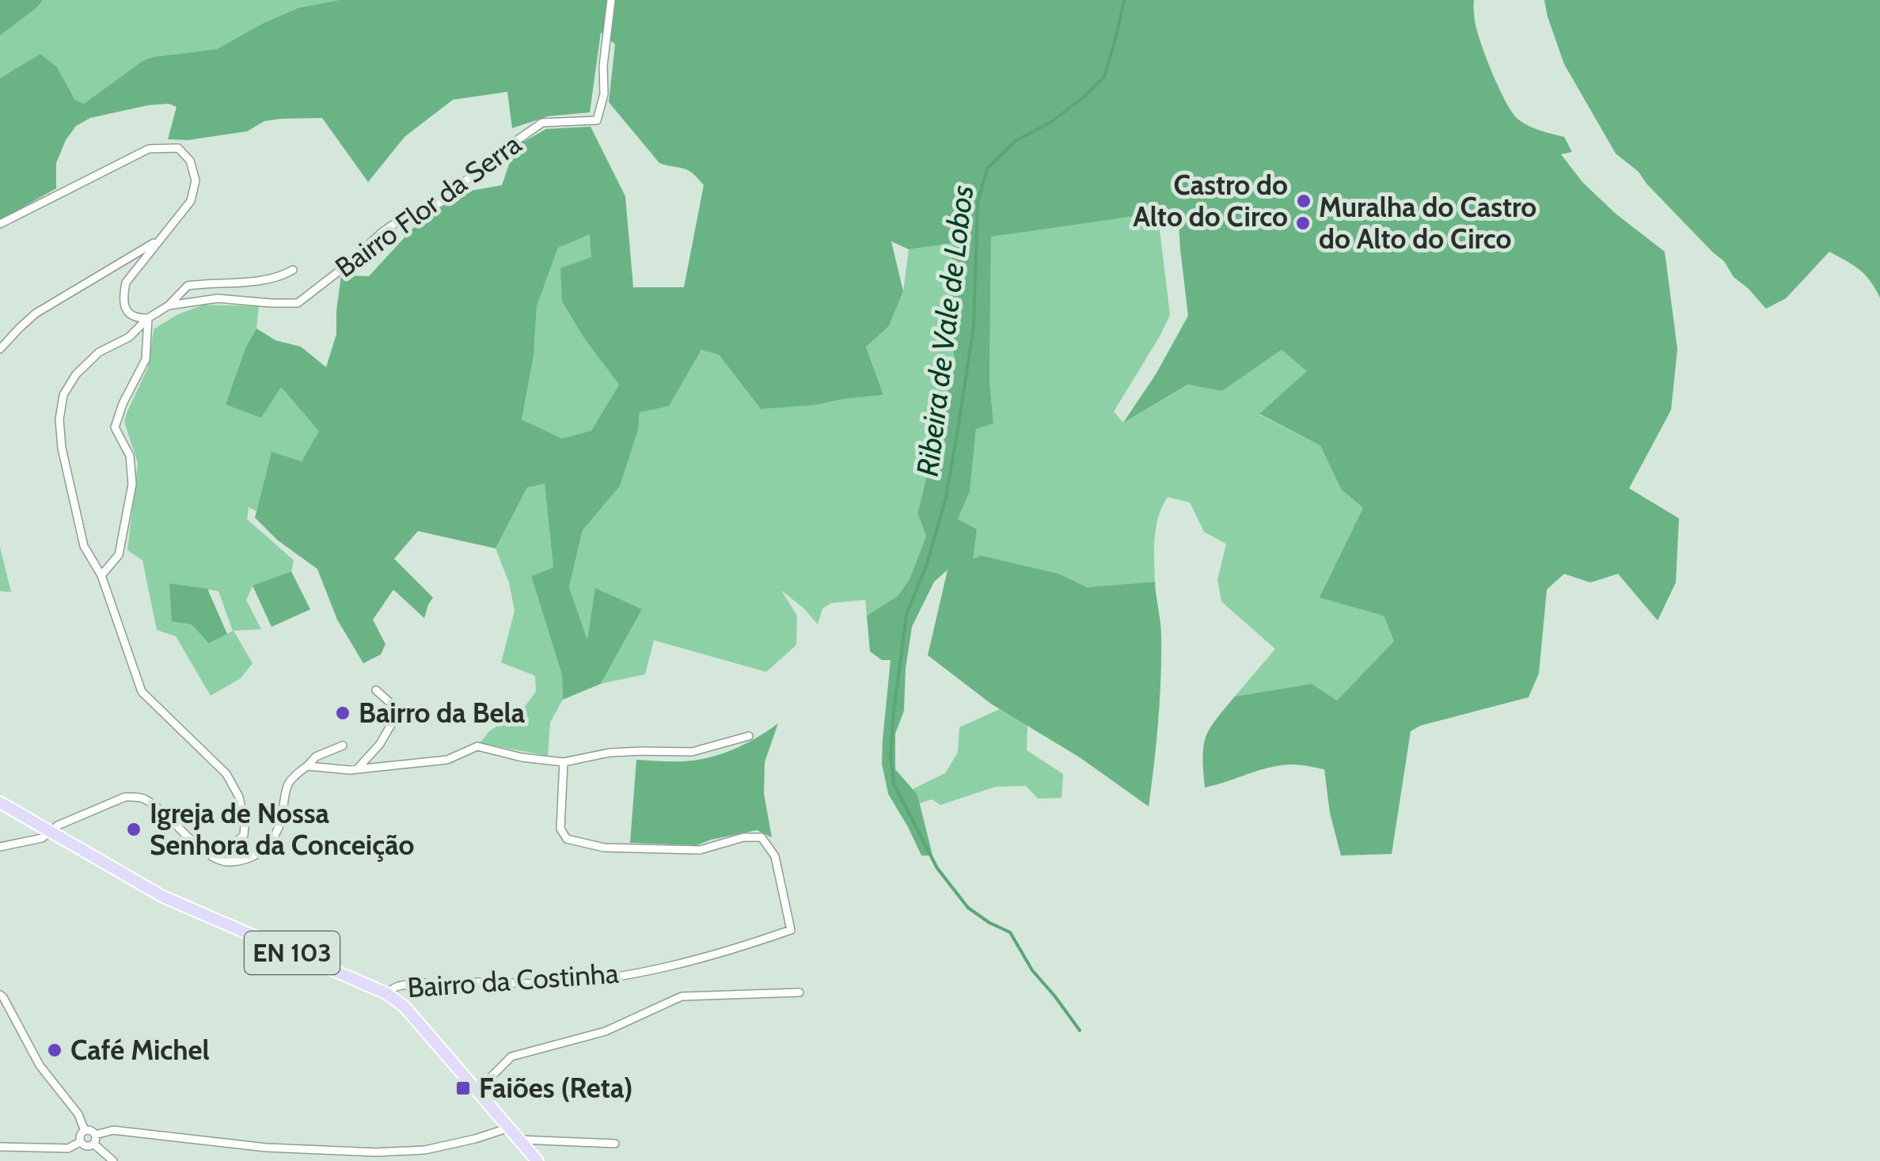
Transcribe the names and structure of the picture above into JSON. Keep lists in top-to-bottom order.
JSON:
{
  "streets": {
    "main road": ["EN 103"],
    "street": ["Bairro Flor da Serra", "Bairro da Costinha"]
  },
  "crossings": [
    ["EN 103", "Bairro da Costinha"]
  ],
  "water": ["Ribeira de Vale de Lobos"],
  "places": {
    "other": [
      "Castro do Alto do Circo",
      "Muralha do Castro do Alto do Circo",
      "Bairro da Bela",
      "Igreja de Nossa Senhora da Conceição",
      "Café Michel"
    ],
    "transit": ["Faiões (Reta)"]
  }
}
